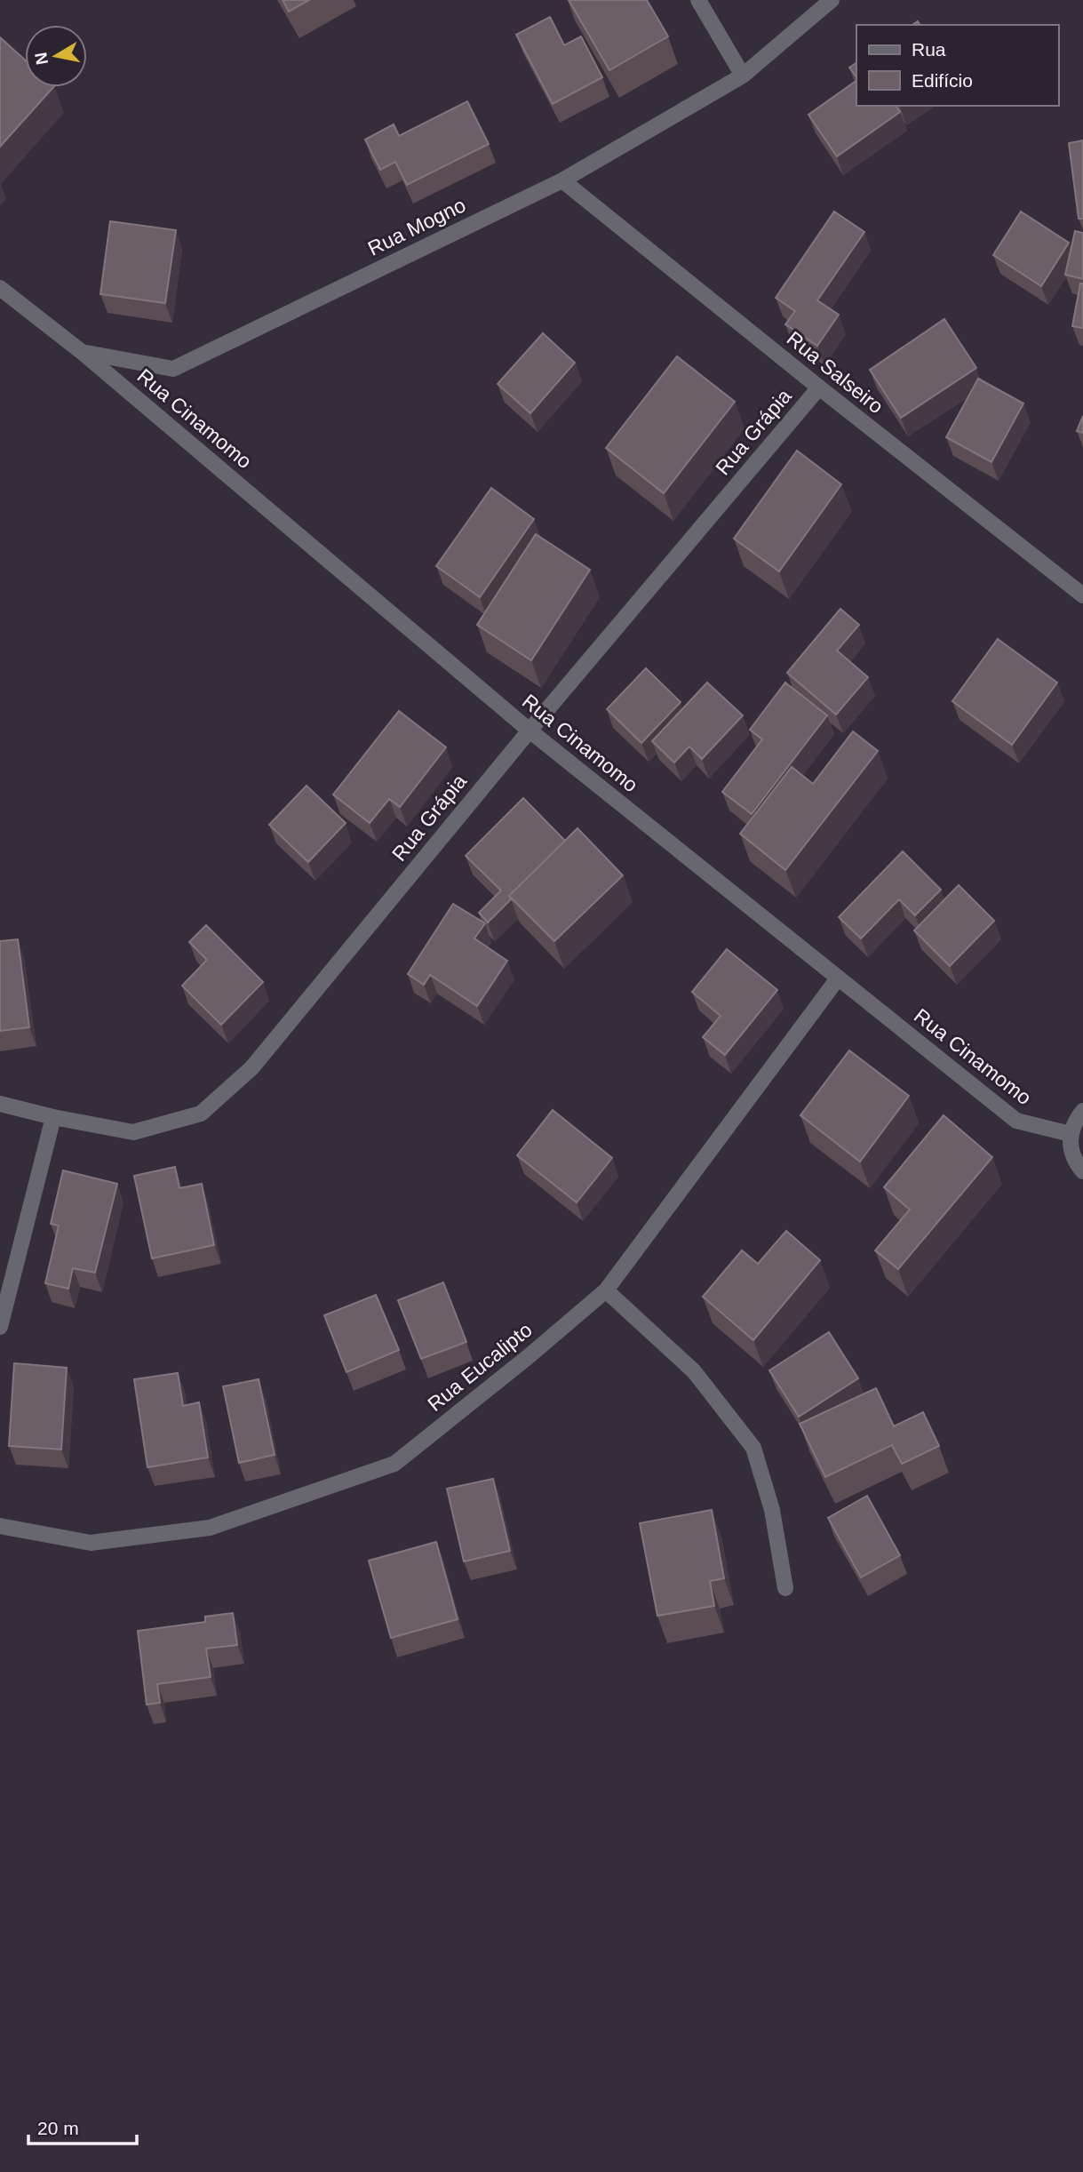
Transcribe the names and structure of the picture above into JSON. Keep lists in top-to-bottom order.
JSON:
{
  "streets": {
    "street": [
      "Rua Mogno",
      "Rua Salseiro",
      "Rua Cinamomo",
      "Rua Grápia",
      "Rua Eucalipto"
    ]
  },
  "crossings": [
    ["Rua Mogno", "Rua Salseiro"],
    ["Rua Mogno", "Rua Cinamomo"],
    ["Rua Salseiro", "Rua Grápia"],
    ["Rua Cinamomo", "Rua Grápia"],
    ["Rua Cinamomo", "Rua Eucalipto"]
  ],
  "legend": ["Rua", "Edifício"],
  "scale_bar": "20 m",
  "north": "left"
}
